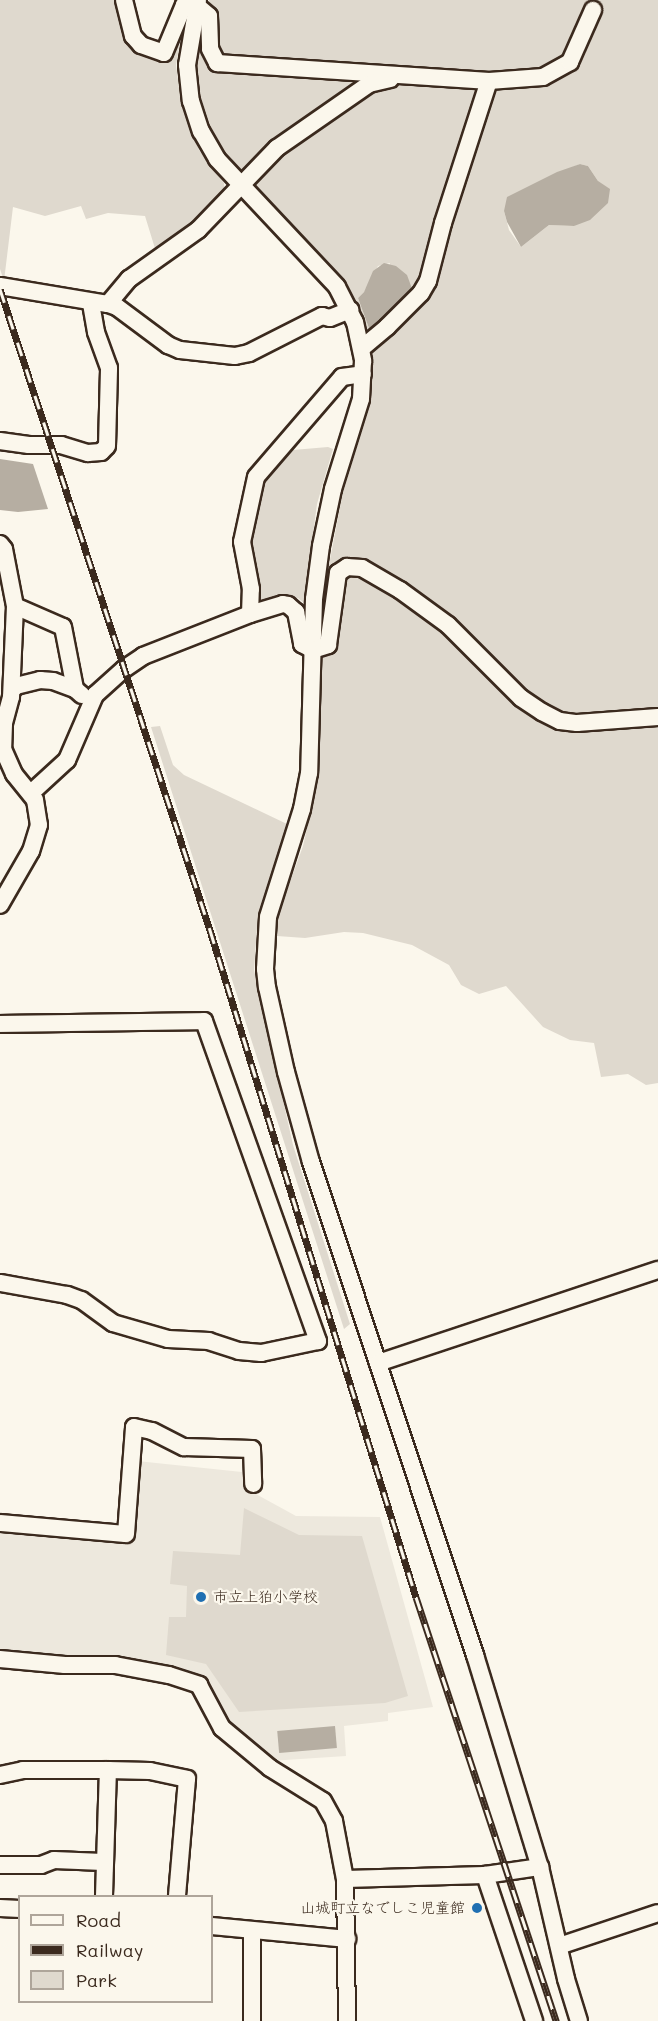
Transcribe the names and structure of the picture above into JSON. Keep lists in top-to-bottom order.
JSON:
{
  "places": ["市立上狛小学校", "山城町立なでしこ児童館"],
  "legend": ["Road", "Railway", "Park"]
}
